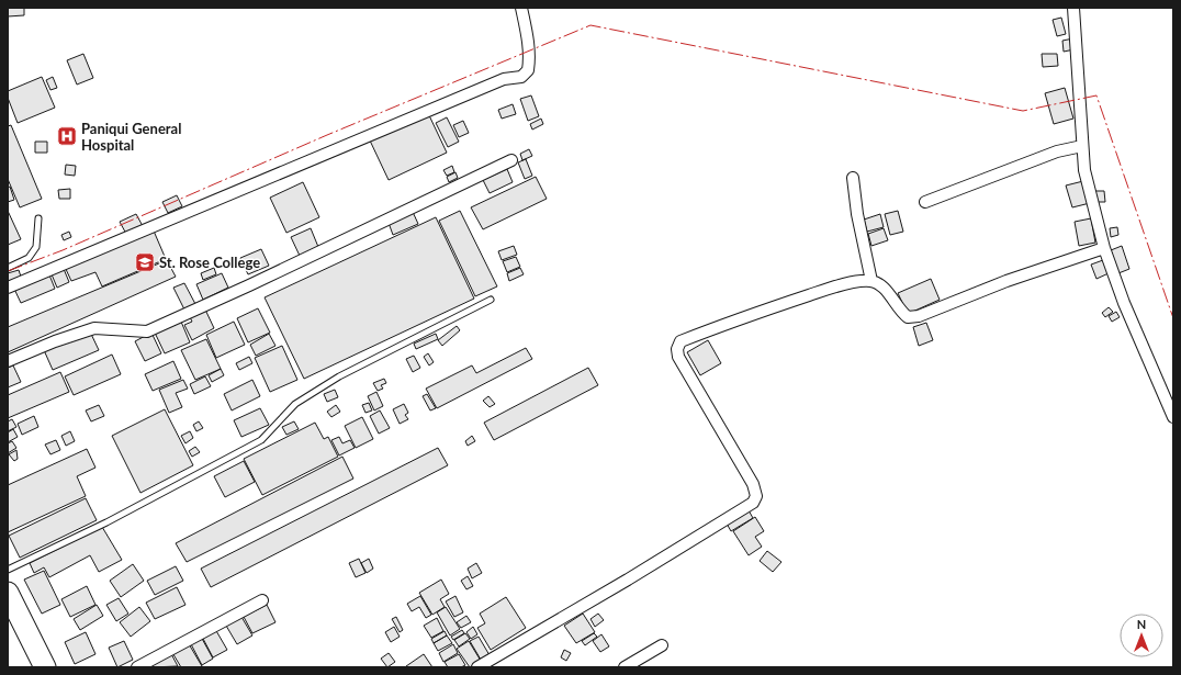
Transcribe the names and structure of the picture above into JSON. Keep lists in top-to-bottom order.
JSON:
{
  "places": {
    "hospital": ["Paniqui General Hospital"],
    "school or university": ["St. Rose College"]
  },
  "north": "top"
}
